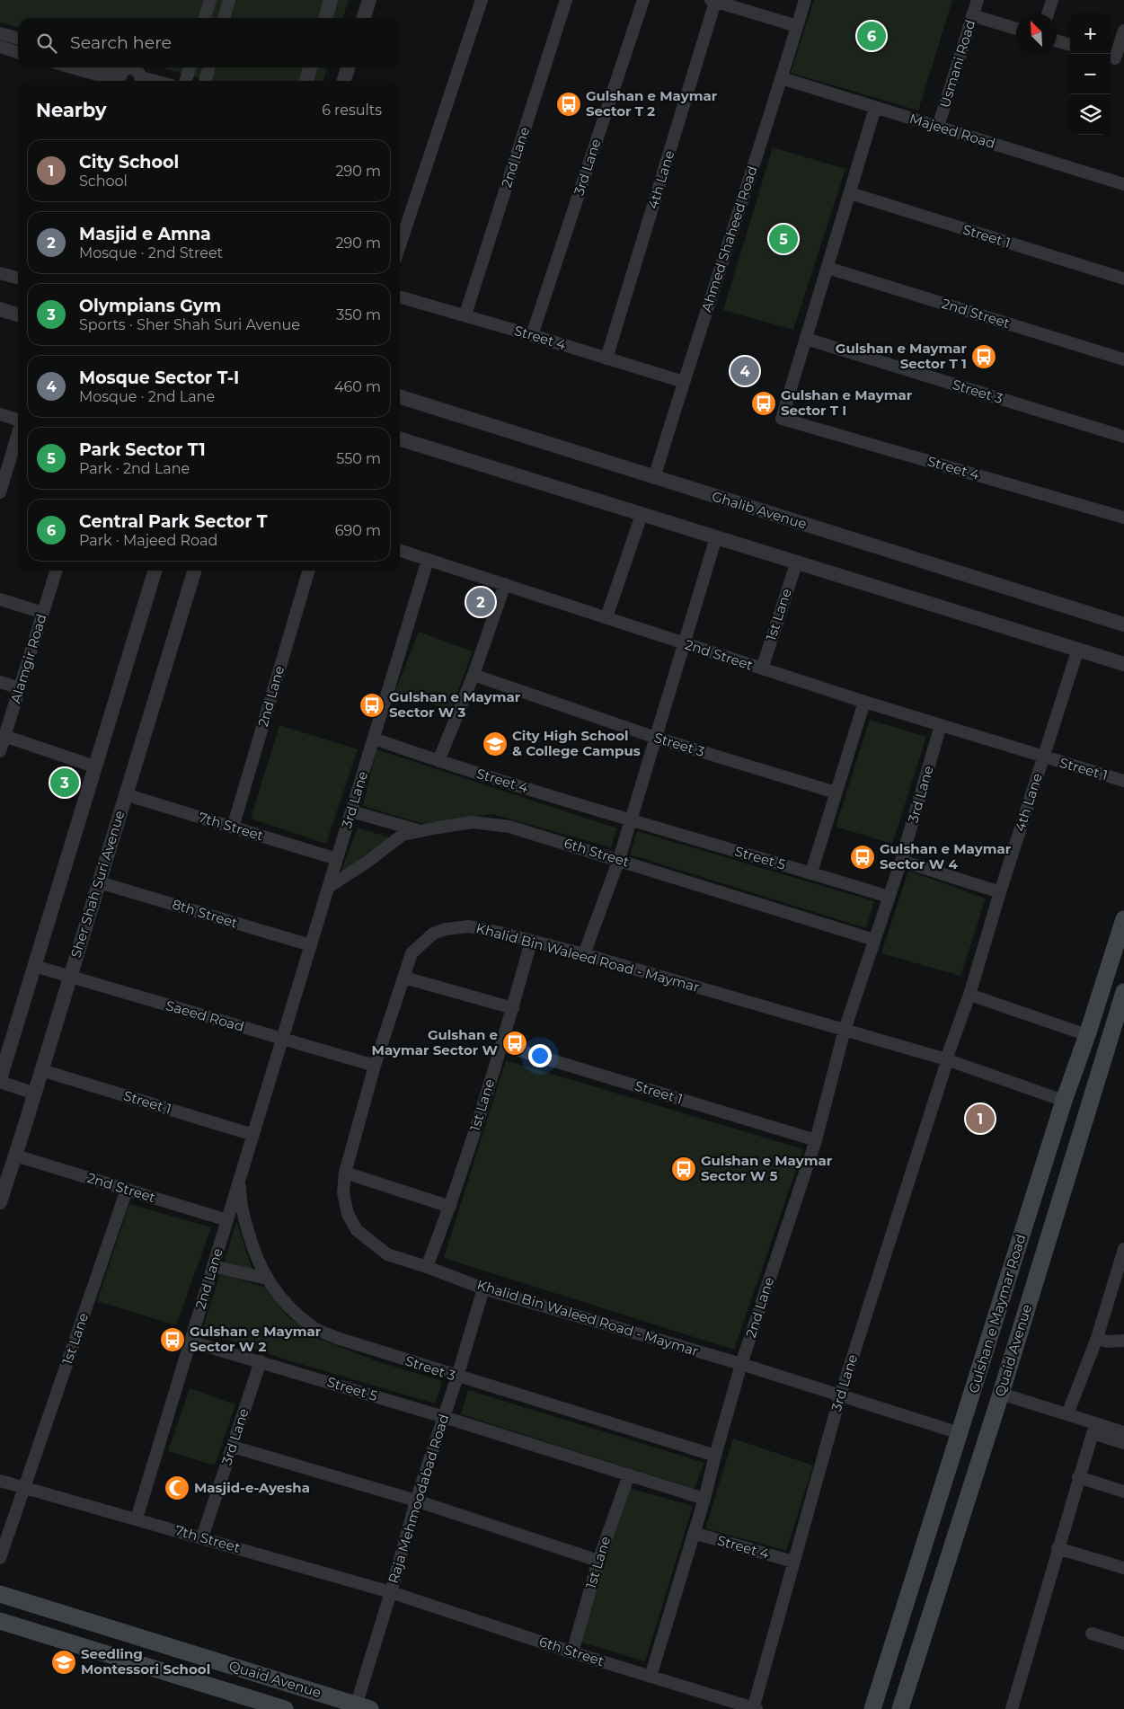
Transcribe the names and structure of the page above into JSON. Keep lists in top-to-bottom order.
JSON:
{
  "streets": {
    "main road": ["Gulshan e Maymar Road", "Quaid Avenue"],
    "street": [
      "Usmani Road",
      "Majeed Road",
      "2nd Lane",
      "3rd Lane",
      "4th Lane",
      "Street 1",
      "Ahmed Shaheed Road",
      "2nd Street",
      "Street 4",
      "Street 3",
      "Ghalib Avenue",
      "1st Lane",
      "Alamgir Road",
      "7th Street",
      "6th Street",
      "Street 5",
      "Sher Shah Suri Avenue",
      "8th Street",
      "Khalid Bin Waleed Road - Maymar",
      "Saeed Road",
      "Raja Mehmoodabad Road"
    ]
  },
  "crossings": [
    ["Usmani Road", "Majeed Road"],
    ["Majeed Road", "Ahmed Shaheed Road"],
    ["2nd Lane", "3rd Lane"],
    ["2nd Lane", "Street 1"],
    ["2nd Lane", "2nd Street"],
    ["2nd Lane", "Street 4"],
    ["2nd Lane", "Street 3"],
    ["2nd Lane", "7th Street"],
    ["2nd Lane", "6th Street"],
    ["2nd Lane", "Street 5"],
    ["2nd Lane", "Khalid Bin Waleed Road - Maymar"],
    ["2nd Lane", "Saeed Road"],
    ["3rd Lane", "4th Lane"],
    ["3rd Lane", "2nd Street"],
    ["3rd Lane", "Street 4"],
    ["3rd Lane", "7th Street"],
    ["3rd Lane", "6th Street"],
    ["3rd Lane", "Street 5"],
    ["3rd Lane", "8th Street"],
    ["3rd Lane", "Khalid Bin Waleed Road - Maymar"],
    ["3rd Lane", "Saeed Road"],
    ["4th Lane", "Street 1"],
    ["4th Lane", "2nd Street"],
    ["4th Lane", "Street 4"],
    ["4th Lane", "Khalid Bin Waleed Road - Maymar"],
    ["Street 1", "2nd Street"],
    ["Street 1", "1st Lane"],
    ["Street 1", "Sher Shah Suri Avenue"],
    ["Ahmed Shaheed Road", "Street 4"],
    ["Ahmed Shaheed Road", "Ghalib Avenue"],
    ["2nd Street", "1st Lane"],
    ["2nd Street", "Sher Shah Suri Avenue"],
    ["Street 4", "Street 3"],
    ["Street 4", "Street 5"],
    ["Street 3", "Raja Mehmoodabad Road"],
    ["1st Lane", "7th Street"],
    ["1st Lane", "6th Street"],
    ["1st Lane", "Khalid Bin Waleed Road - Maymar"],
    ["7th Street", "6th Street"],
    ["7th Street", "Sher Shah Suri Avenue"],
    ["7th Street", "Raja Mehmoodabad Road"],
    ["6th Street", "Raja Mehmoodabad Road"],
    ["Street 5", "Raja Mehmoodabad Road"],
    ["Sher Shah Suri Avenue", "8th Street"],
    ["Sher Shah Suri Avenue", "Saeed Road"],
    ["Khalid Bin Waleed Road - Maymar", "Saeed Road"],
    ["Khalid Bin Waleed Road - Maymar", "Gulshan e Maymar Road"],
    ["Khalid Bin Waleed Road - Maymar", "Raja Mehmoodabad Road"],
    ["Quaid Avenue", "Raja Mehmoodabad Road"]
  ],
  "places": {
    "bus stop": [
      "Gulshan e Maymar Sector T 2",
      "Gulshan e Maymar Sector T 1",
      "Gulshan e Maymar Sector T I",
      "Gulshan e Maymar Sector W 3",
      "Gulshan e Maymar Sector W 4",
      "Gulshan e Maymar Sector W",
      "Gulshan e Maymar Sector W 5",
      "Gulshan e Maymar Sector W 2"
    ],
    "school or university": ["City High School & College Campus", "Seedling Montessori School"],
    "mosque": ["Masjid-e-Ayesha"]
  },
  "north": "top left",
  "page": {
    "map_buttons": ["+", "−"],
    "search": "Search here",
    "pins": [
      "6",
      "5",
      "4",
      "2",
      "3",
      "1"
    ],
    "heading": ["Nearby", "6 results"],
    "list": [
      {
        "mark": "1",
        "name": "City School",
        "note": "School",
        "value": "290 m"
      },
      {
        "mark": "2",
        "name": "Masjid e Amna",
        "note": "Mosque · 2nd Street",
        "value": "290 m"
      },
      {
        "mark": "3",
        "name": "Olympians Gym",
        "note": "Sports · Sher Shah Suri Avenue",
        "value": "350 m"
      },
      {
        "mark": "4",
        "name": "Mosque Sector T-I",
        "note": "Mosque · 2nd Lane",
        "value": "460 m"
      },
      {
        "mark": "5",
        "name": "Park Sector T1",
        "note": "Park · 2nd Lane",
        "value": "550 m"
      },
      {
        "mark": "6",
        "name": "Central Park Sector T",
        "note": "Park · Majeed Road",
        "value": "690 m"
      }
    ]
  }
}
